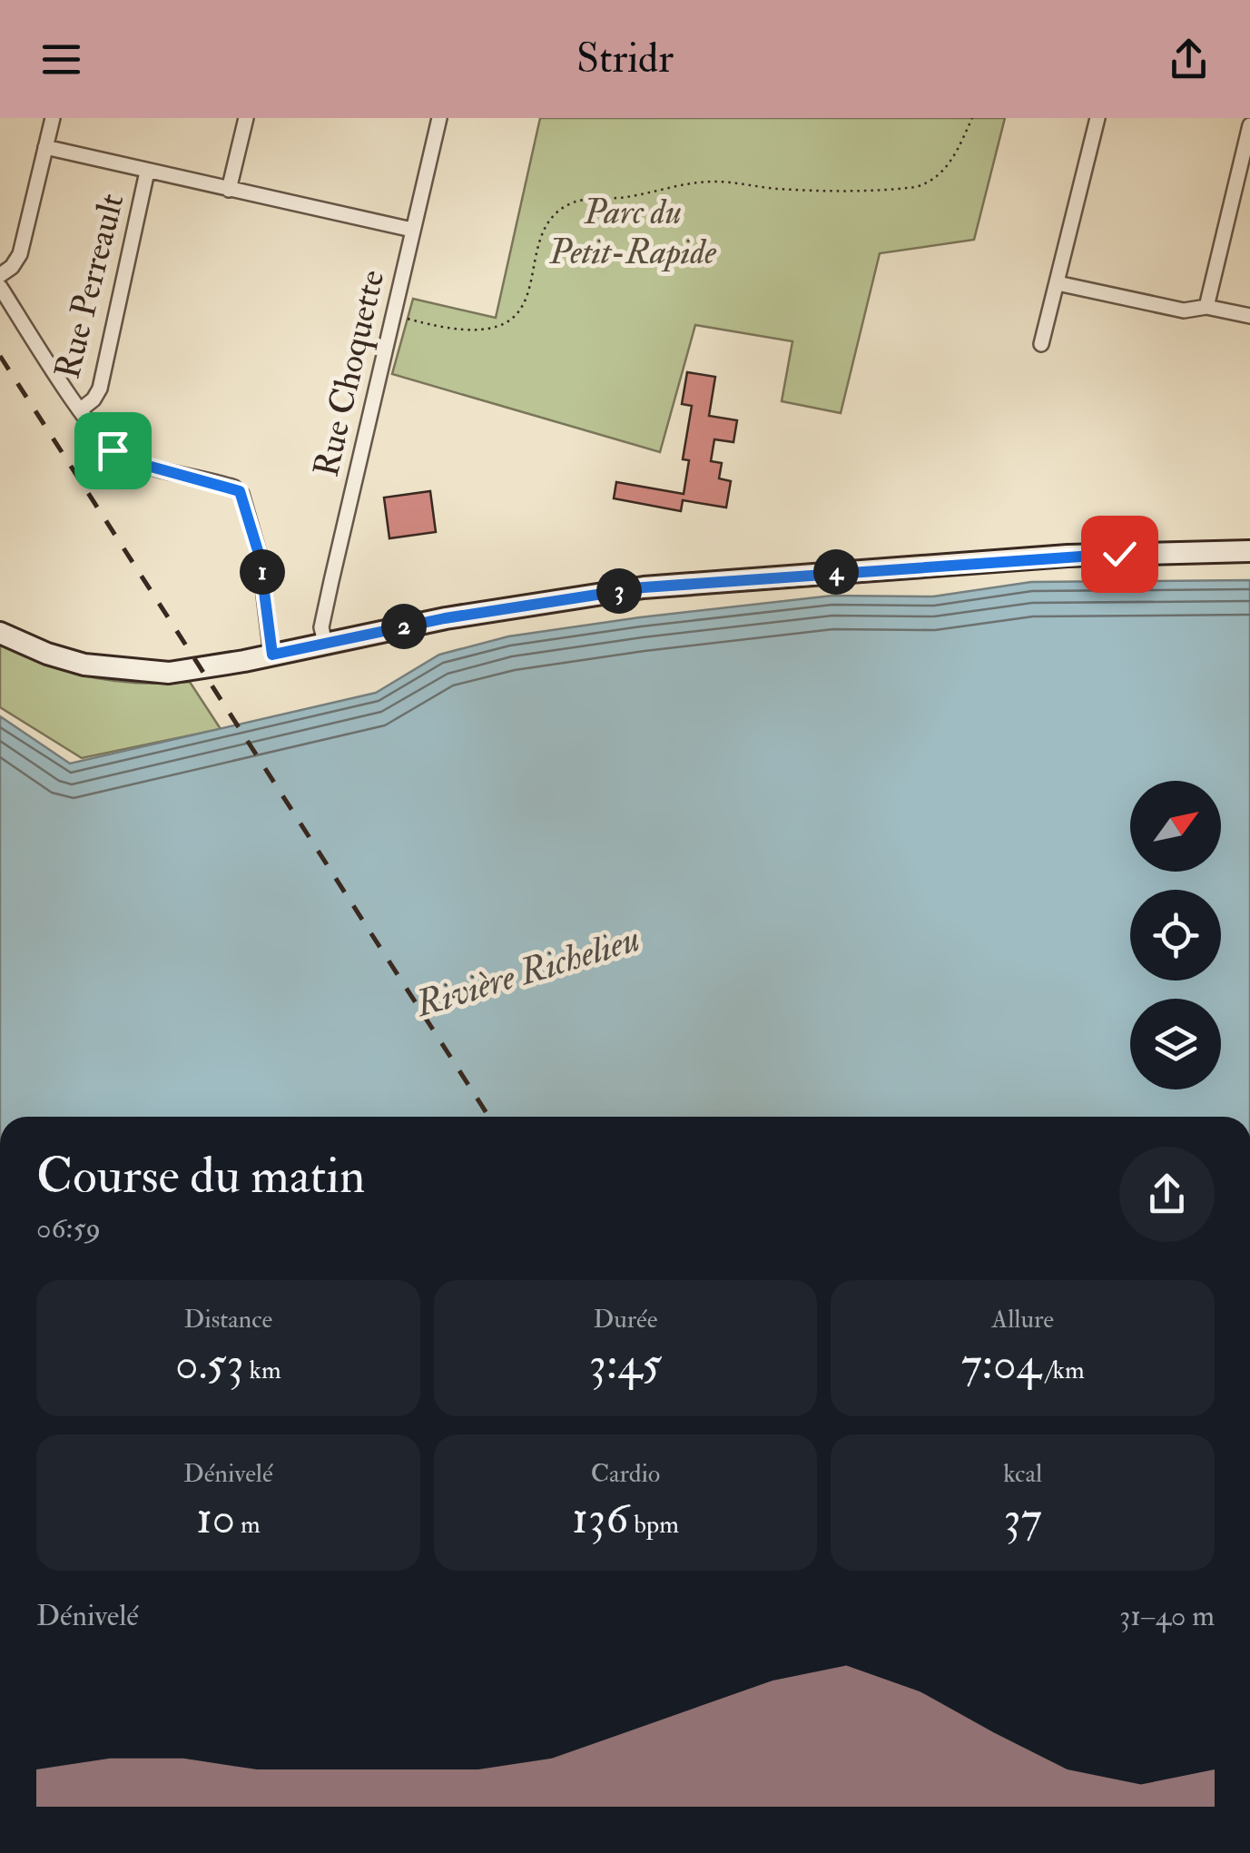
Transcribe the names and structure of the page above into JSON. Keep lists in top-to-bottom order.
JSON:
{
  "streets": {
    "street": ["Rue Perreault", "Rue Choquette"]
  },
  "water": ["Rivière Richelieu"],
  "parks": ["Parc du Petit-Rapide"],
  "north": "top right",
  "page": {
    "header": "Stridr",
    "pins": [
      "1",
      "4",
      "3",
      "2"
    ],
    "heading": ["Course du matin", "06:59"],
    "stats": [
      ["Distance", "0.53 km"],
      ["Durée", "3:45"],
      ["Allure", "7:04 /km"],
      ["Dénivelé", "10 m"],
      ["Cardio", "136 bpm"],
      ["kcal", "37"]
    ],
    "chart": ["Dénivelé", "31–40 m"]
  }
}
